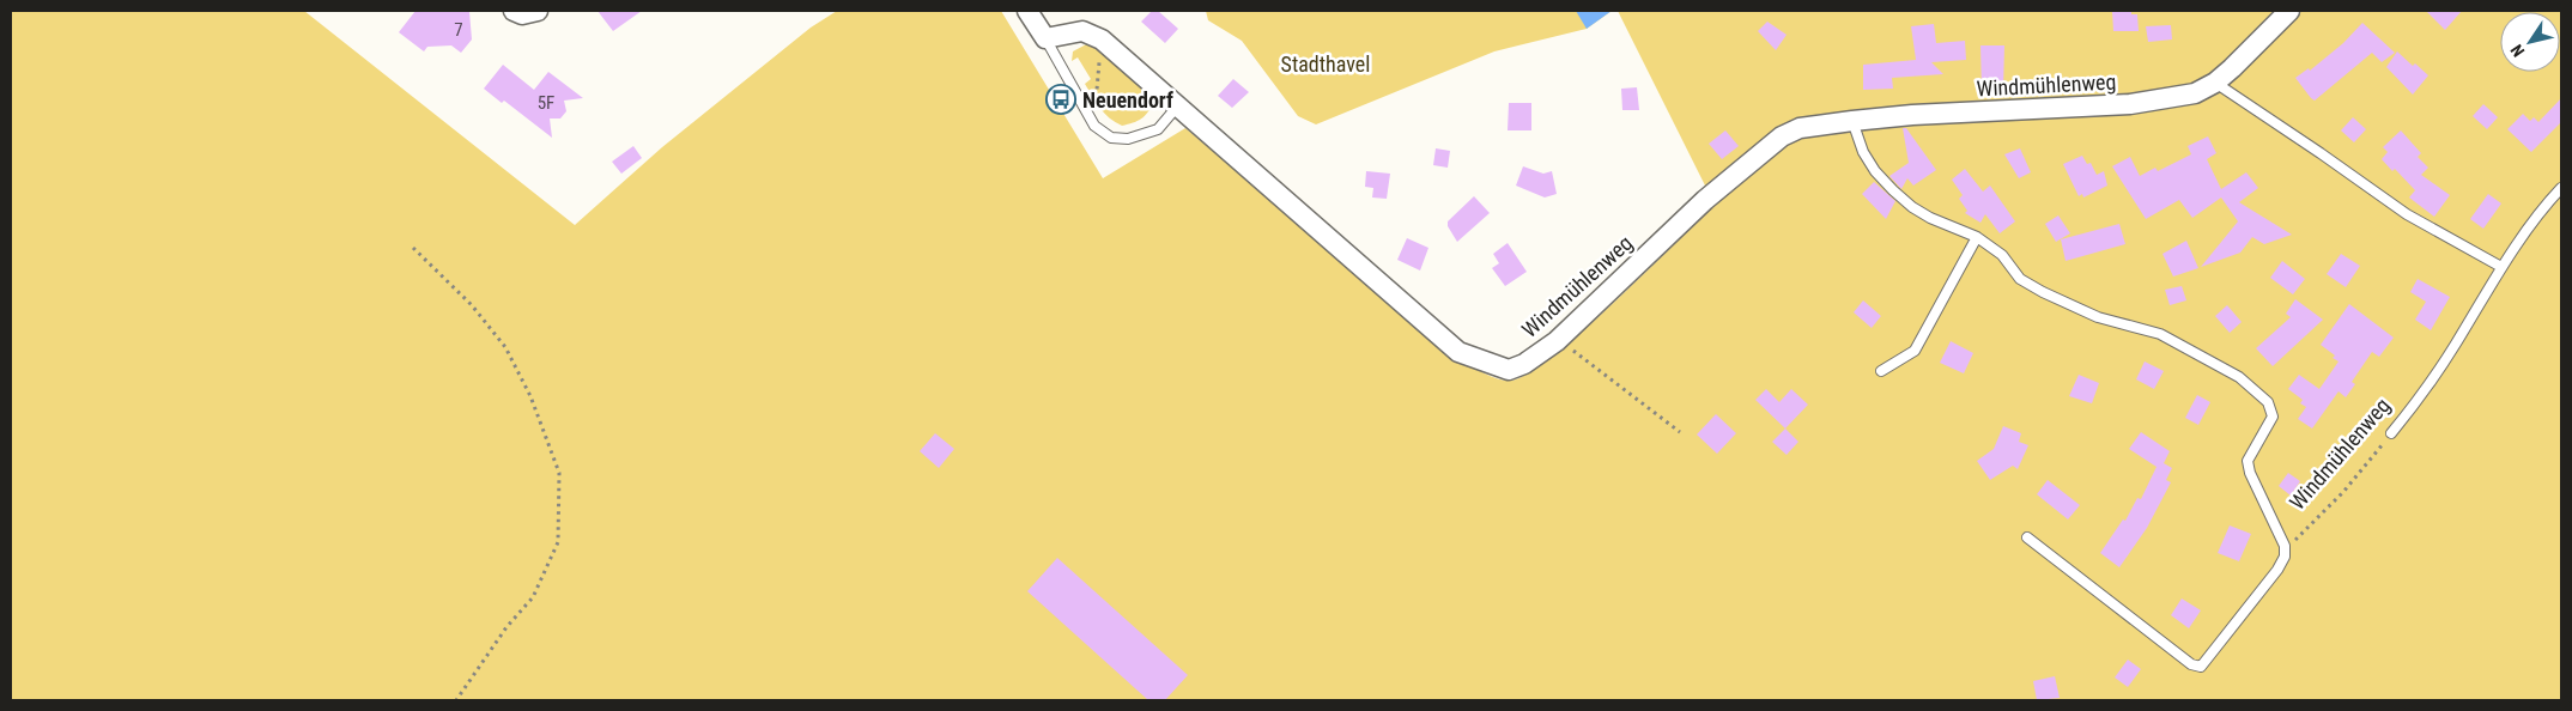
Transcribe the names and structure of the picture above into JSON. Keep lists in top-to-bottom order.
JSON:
{
  "streets": {
    "street": ["Windmühlenweg"]
  },
  "parks": ["Stadthavel"],
  "places": {
    "bus stop": ["Neuendorf"]
  },
  "house_numbers": ["7", "5F"],
  "north": "bottom left"
}
